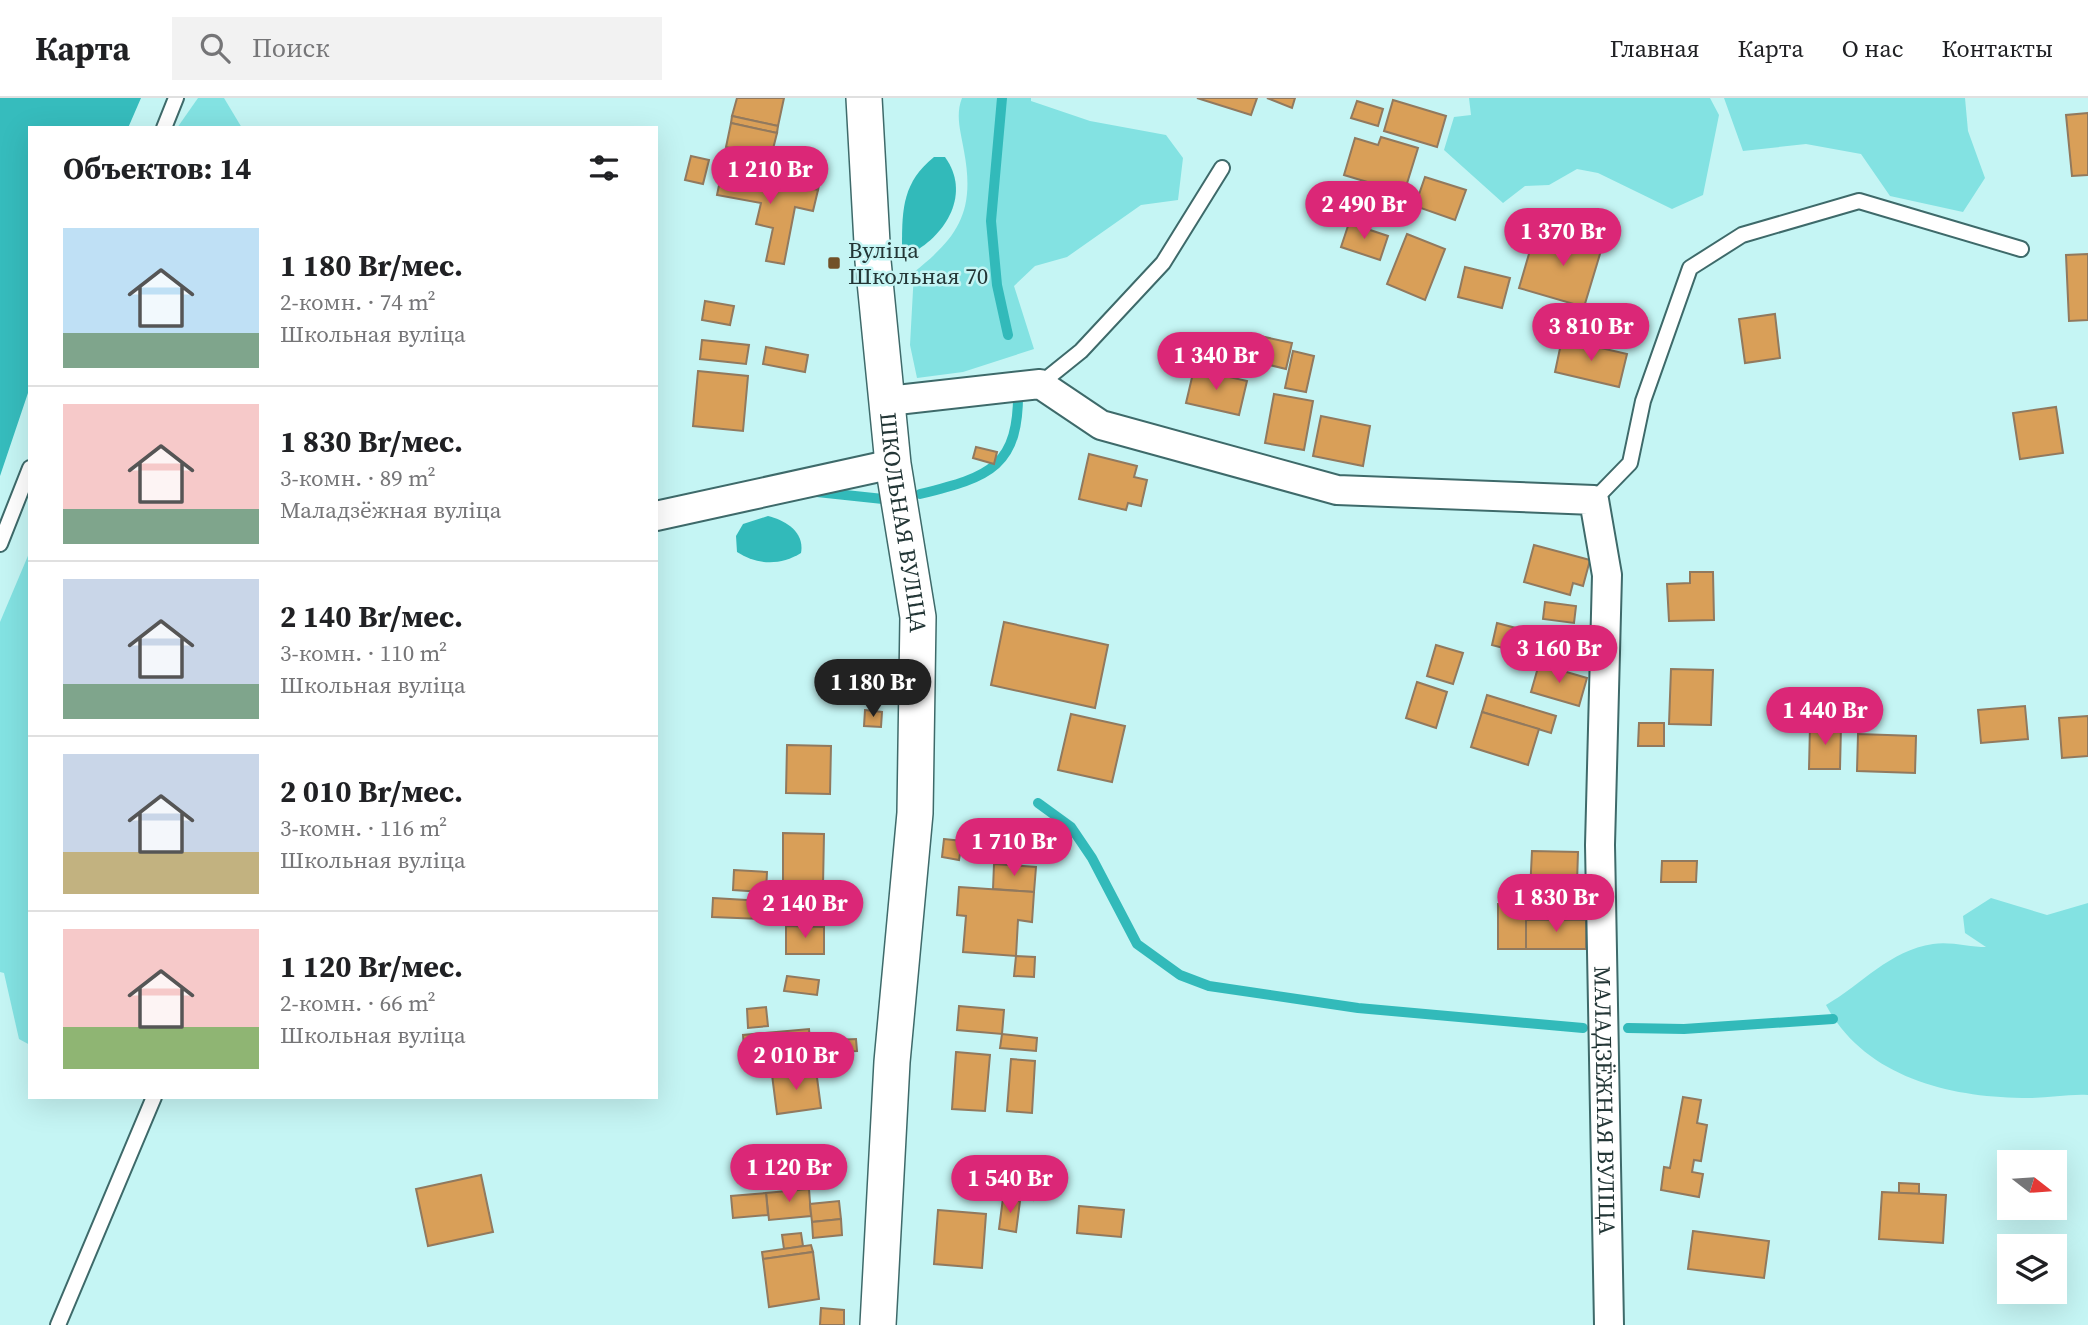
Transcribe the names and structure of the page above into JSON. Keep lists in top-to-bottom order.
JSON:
{
  "streets": {
    "street": ["ШКОЛЬНАЯ ВУЛІЦА", "МАЛАДЗЁЖНАЯ ВУЛІЦА"]
  },
  "places": {
    "transit": ["Вуліца Школьная 70"]
  },
  "north": "right",
  "page": {
    "header": "Карта",
    "search": "Поиск",
    "nav": [
      "Главная",
      "Карта",
      "О нас",
      "Контакты"
    ],
    "heading": "Объектов: 14",
    "price": [
      "1 210 Br",
      "2 490 Br",
      "1 370 Br",
      "3 810 Br",
      "1 340 Br",
      "3 160 Br",
      "1 180 Br",
      "1 440 Br",
      "1 710 Br",
      "1 830 Br",
      "2 140 Br",
      "2 010 Br",
      "1 120 Br",
      "1 540 Br"
    ],
    "list": [
      {
        "name": "1 180 Br/мес.",
        "note": "2-комн. · 74 m² · Школьная вуліца"
      },
      {
        "name": "1 830 Br/мес.",
        "note": "3-комн. · 89 m² · Маладзёжная вуліца"
      },
      {
        "name": "2 140 Br/мес.",
        "note": "3-комн. · 110 m² · Школьная вуліца"
      },
      {
        "name": "2 010 Br/мес.",
        "note": "3-комн. · 116 m² · Школьная вуліца"
      },
      {
        "name": "1 120 Br/мес.",
        "note": "2-комн. · 66 m² · Школьная вуліца"
      }
    ]
  }
}
